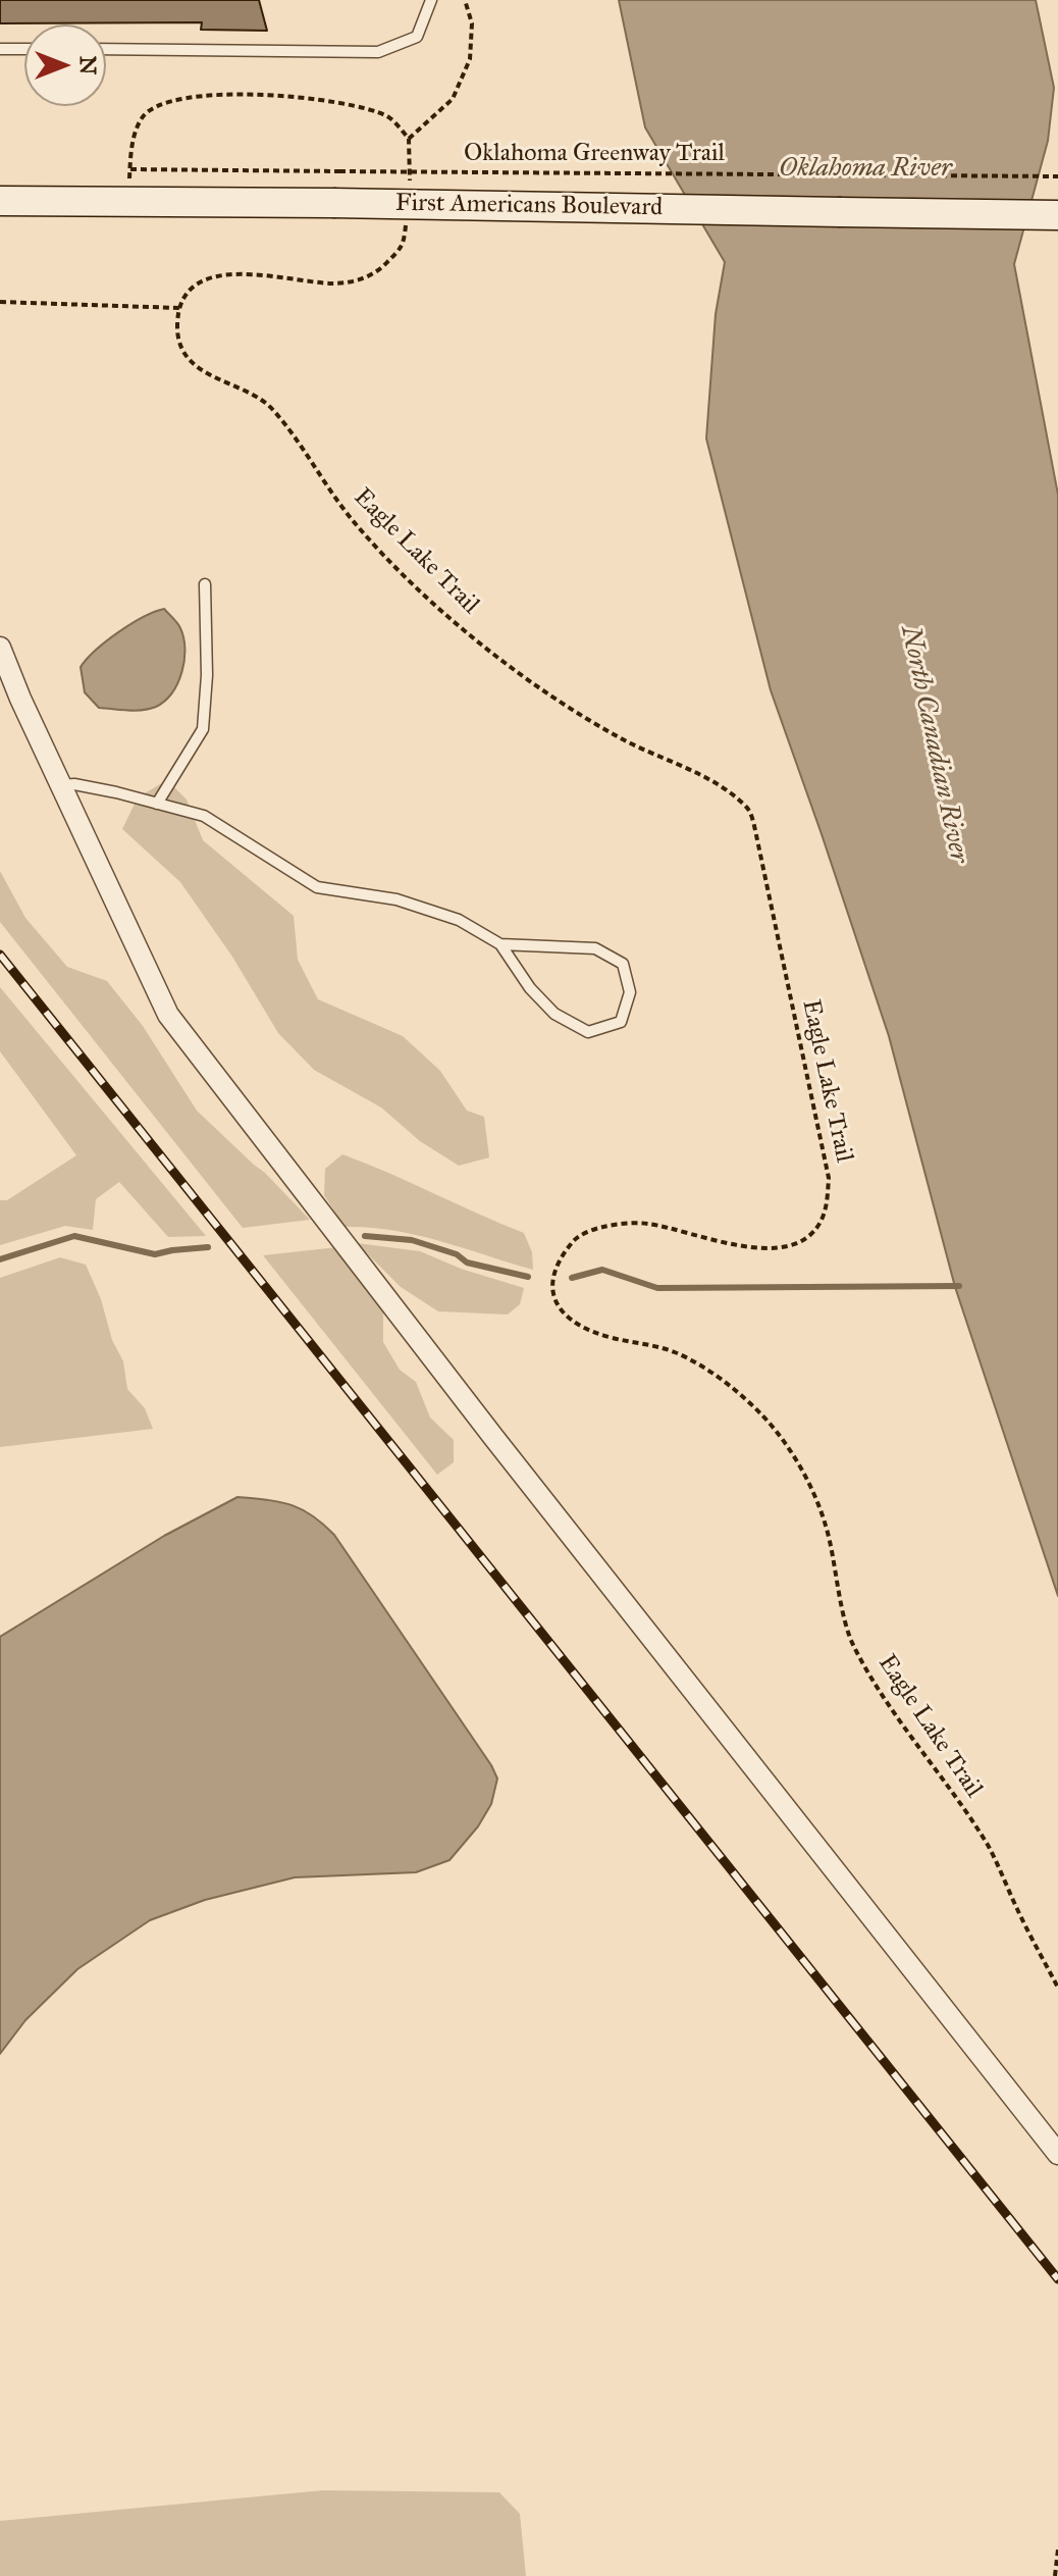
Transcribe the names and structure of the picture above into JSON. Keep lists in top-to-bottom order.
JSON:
{
  "streets": {
    "main road": ["First Americans Boulevard"],
    "path": ["Oklahoma Greenway Trail", "Eagle Lake Trail"]
  },
  "water": ["Oklahoma River", "North Canadian River"],
  "north": "right"
}
